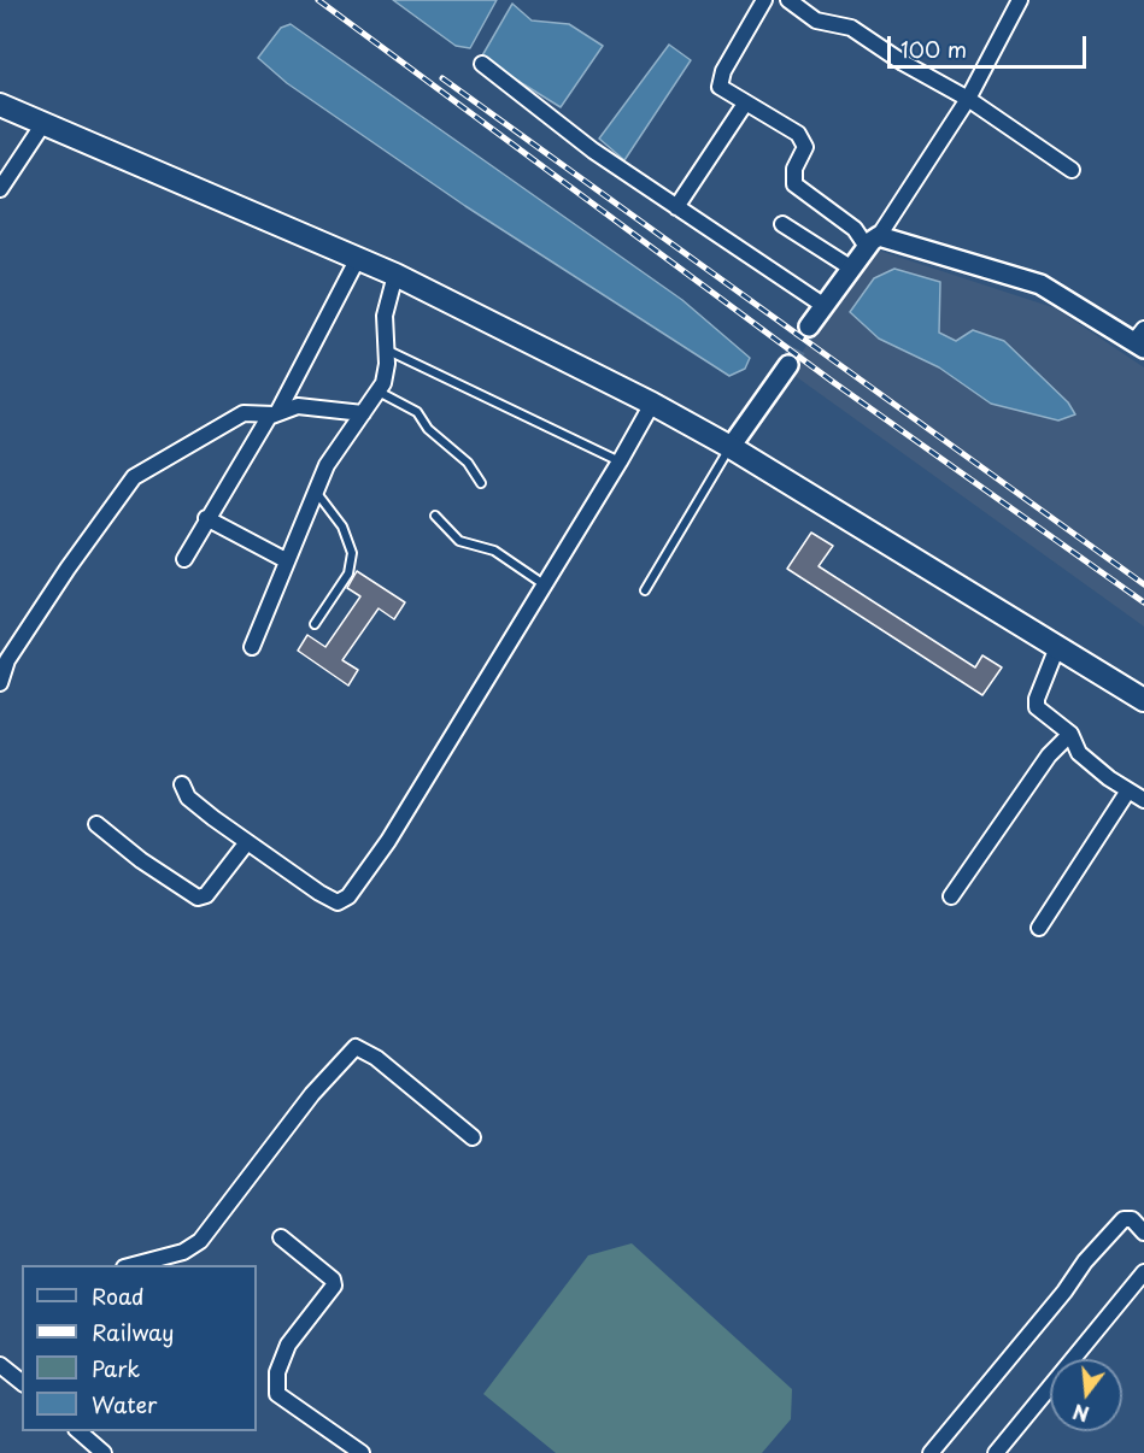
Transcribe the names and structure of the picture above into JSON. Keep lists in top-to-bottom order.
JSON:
{
  "legend": [
    "Road",
    "Railway",
    "Park",
    "Water"
  ],
  "scale_bar": "100 m",
  "north": "bottom"
}
